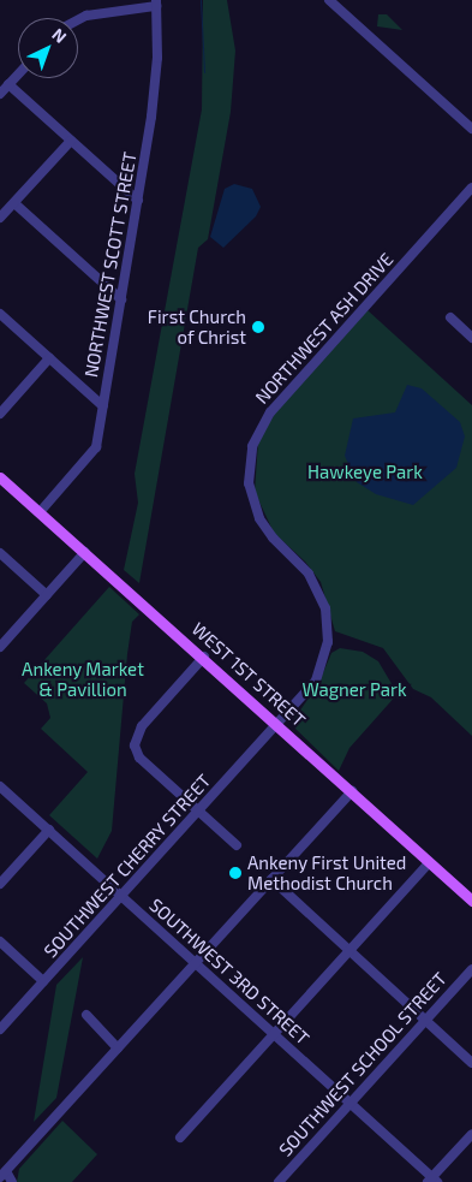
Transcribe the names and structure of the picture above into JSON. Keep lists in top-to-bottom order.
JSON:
{
  "streets": {
    "main road": ["WEST 1ST STREET"],
    "street": [
      "NORTHWEST SCOTT STREET",
      "NORTHWEST ASH DRIVE",
      "SOUTHWEST CHERRY STREET",
      "SOUTHWEST 3RD STREET",
      "SOUTHWEST SCHOOL STREET"
    ]
  },
  "crossings": [
    ["NORTHWEST SCOTT STREET", "WEST 1ST STREET"],
    ["NORTHWEST ASH DRIVE", "WEST 1ST STREET"],
    ["NORTHWEST ASH DRIVE", "SOUTHWEST CHERRY STREET"],
    ["WEST 1ST STREET", "SOUTHWEST CHERRY STREET"],
    ["SOUTHWEST CHERRY STREET", "SOUTHWEST 3RD STREET"],
    ["SOUTHWEST 3RD STREET", "SOUTHWEST SCHOOL STREET"]
  ],
  "parks": ["Hawkeye Park", "Ankeny Market & Pavillion", "Wagner Park"],
  "places": ["First Church of Christ", "Ankeny First United Methodist Church"],
  "north": "top right"
}
